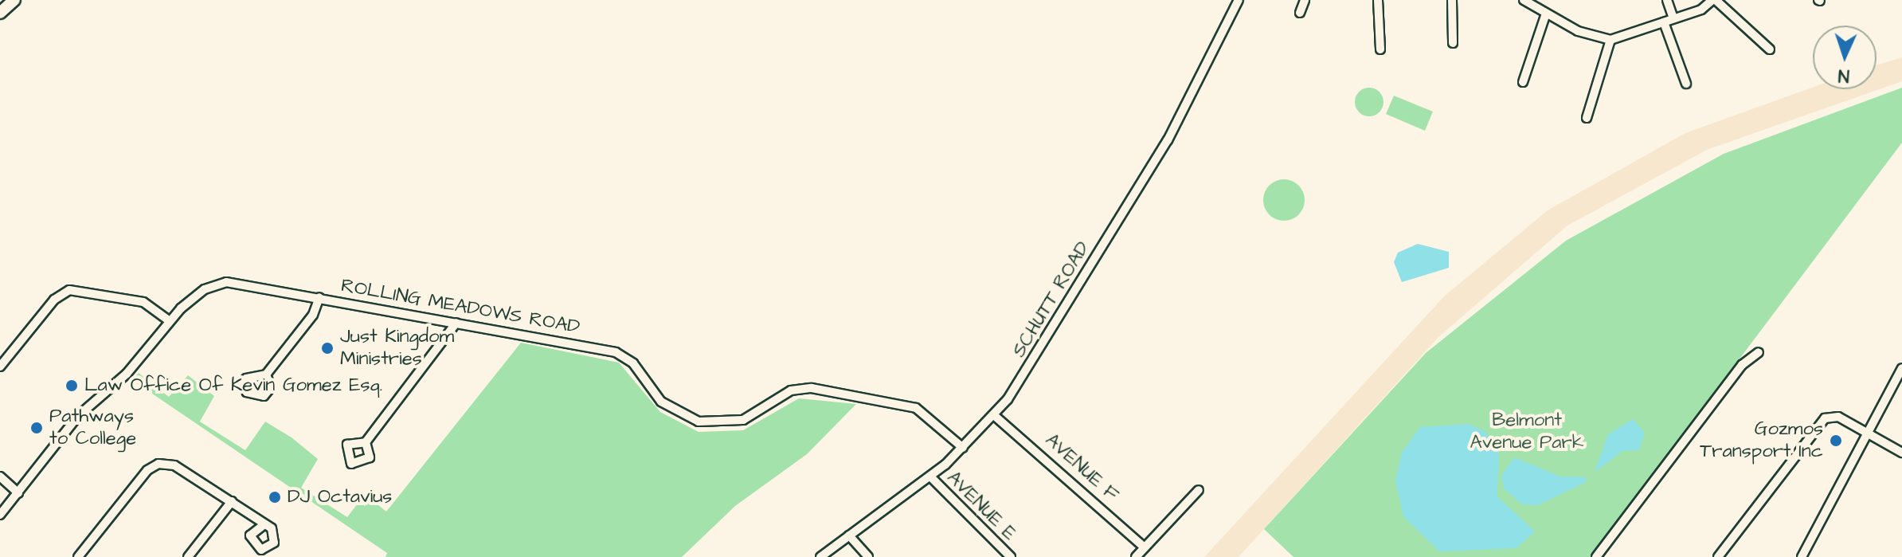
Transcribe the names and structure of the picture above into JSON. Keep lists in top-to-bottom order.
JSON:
{
  "streets": {
    "street": [
      "SCHUTT ROAD",
      "ROLLING MEADOWS ROAD",
      "AVENUE F",
      "AVENUE E"
    ]
  },
  "crossings": [
    ["SCHUTT ROAD", "ROLLING MEADOWS ROAD"],
    ["SCHUTT ROAD", "AVENUE F"],
    ["SCHUTT ROAD", "AVENUE E"]
  ],
  "parks": ["Belmont Avenue Park"],
  "places": [
    "Just Kingdom Ministries",
    "Law Office Of Kevin Gomez Esq.",
    "Pathways to College",
    "Gozmos Transport Inc",
    "DJ Octavius"
  ],
  "north": "bottom"
}
